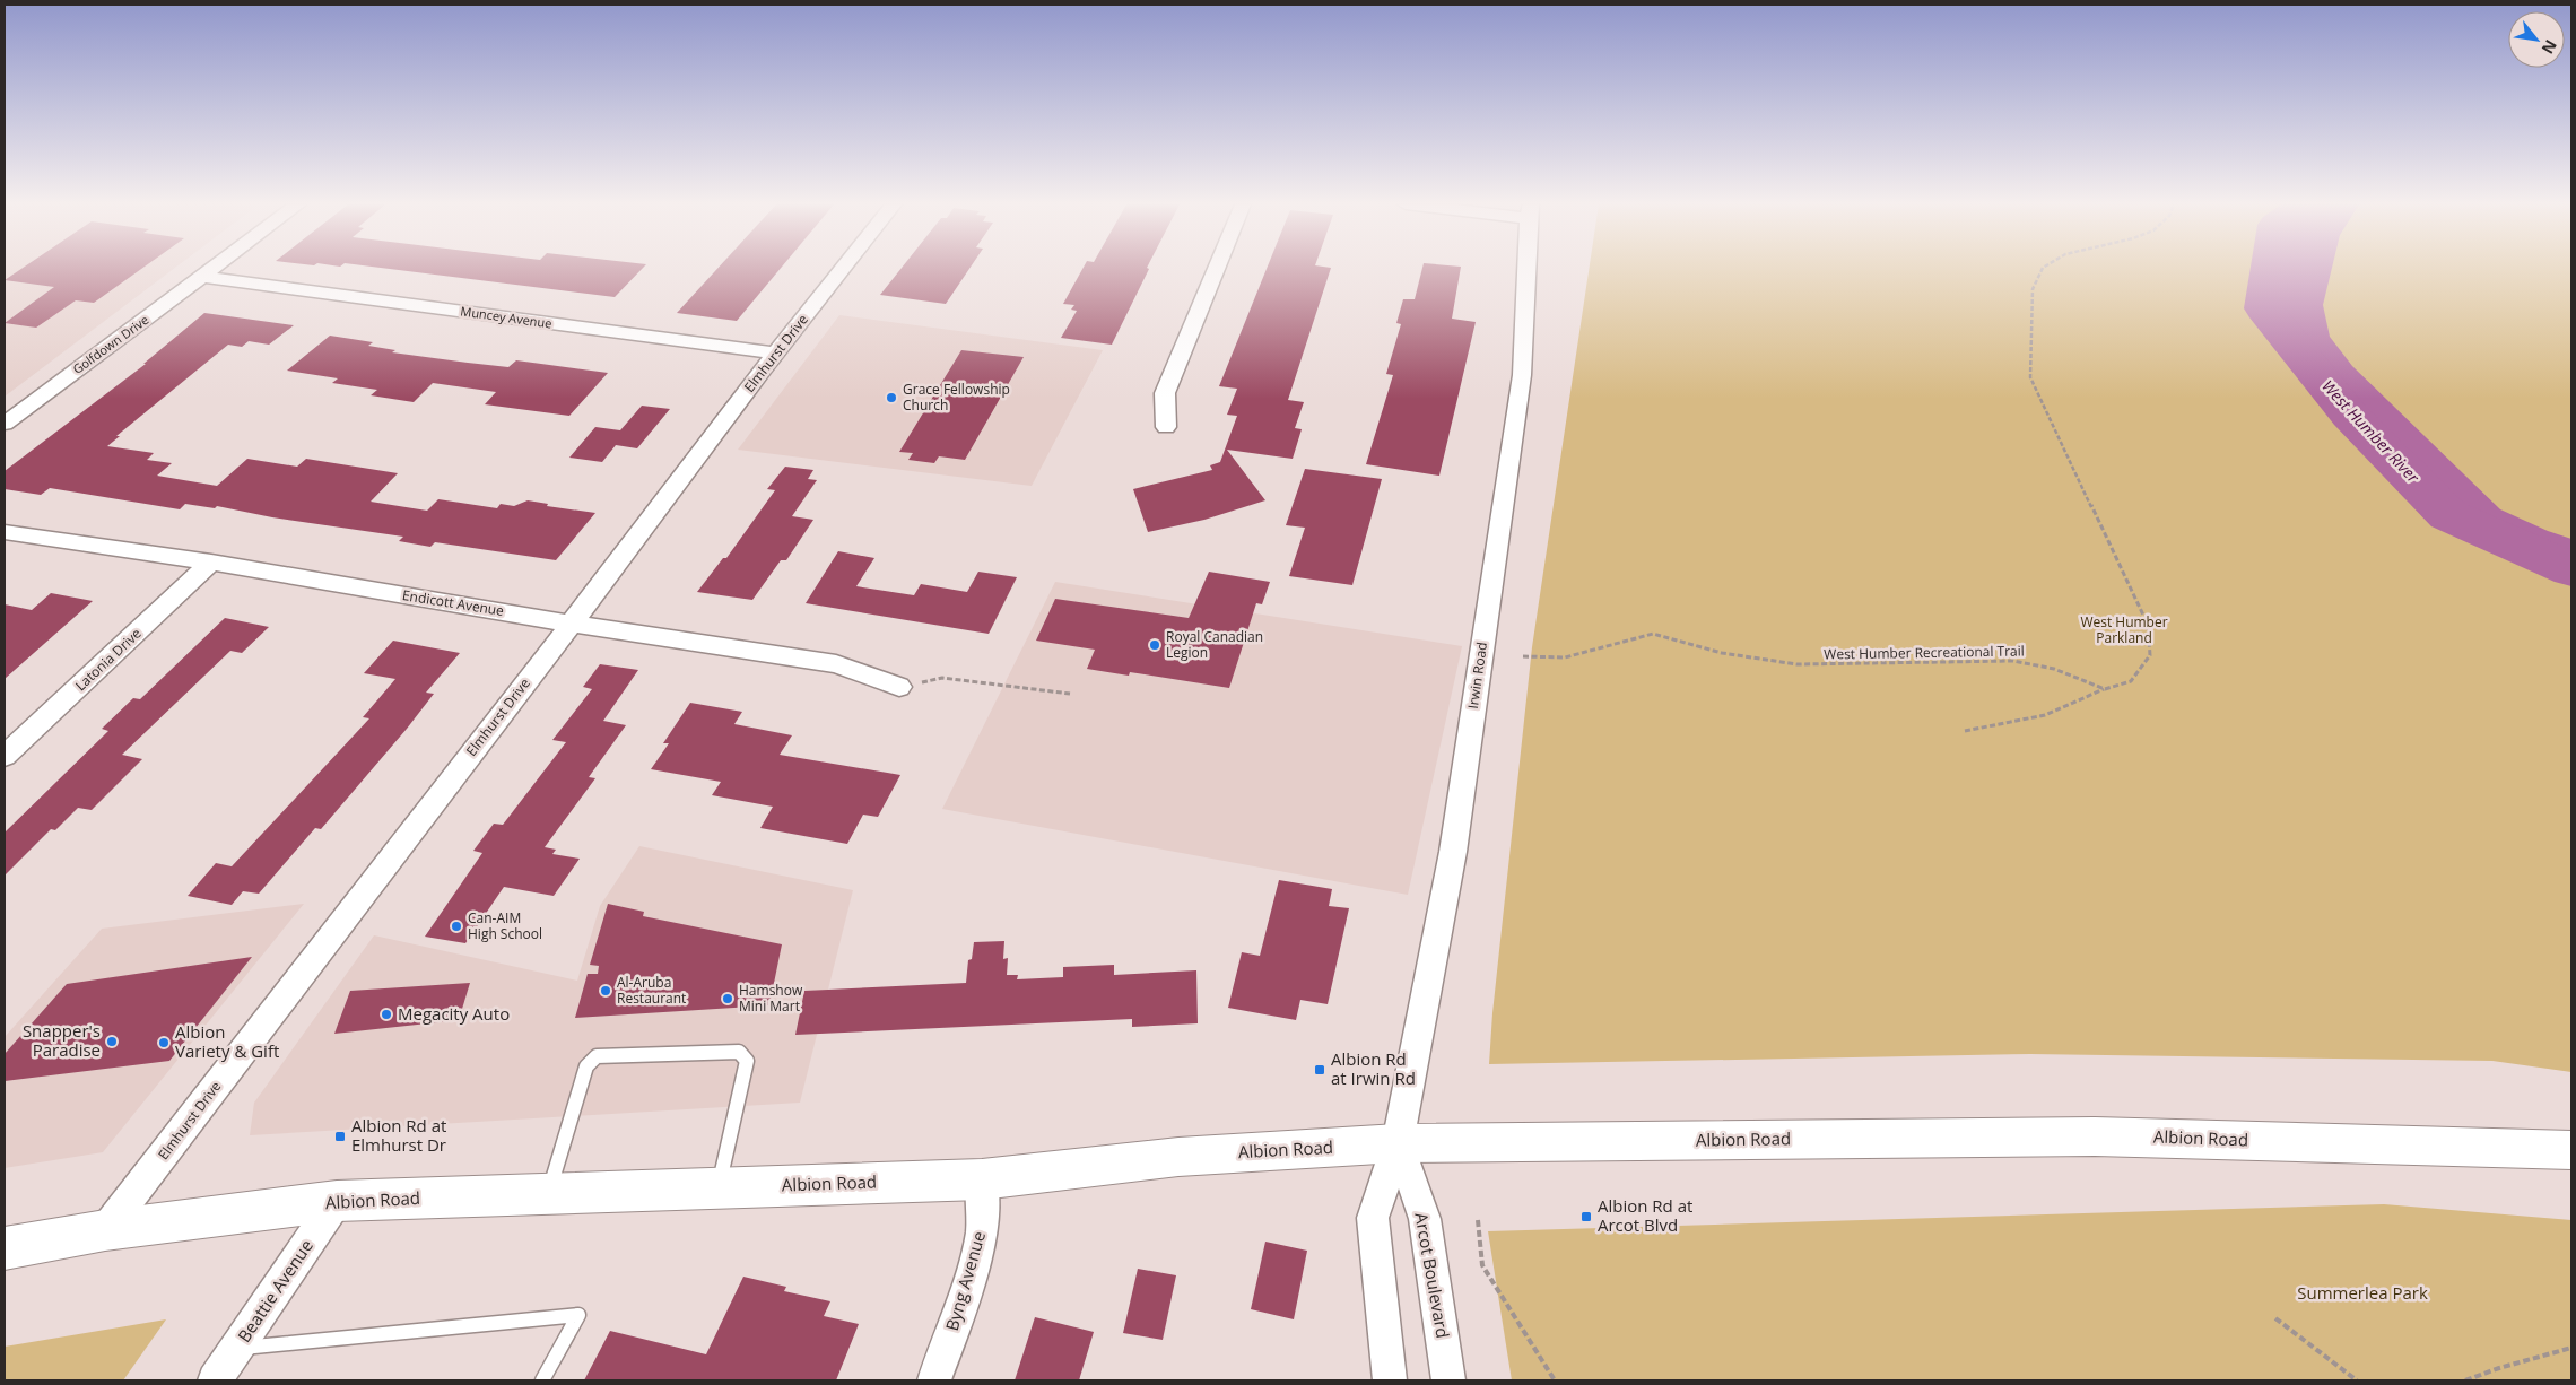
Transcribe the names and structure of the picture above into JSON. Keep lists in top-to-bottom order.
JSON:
{
  "streets": {
    "main road": ["Albion Road"],
    "street": [
      "Muncey Avenue",
      "Golfdown Drive",
      "Elmhurst Drive",
      "Endicott Avenue",
      "Latonia Drive",
      "Irwin Road",
      "Arcot Boulevard",
      "Byng Avenue",
      "Beattie Avenue"
    ],
    "path": ["West Humber Recreational Trail"]
  },
  "crossings": [
    ["Muncey Avenue", "Golfdown Drive"],
    ["Muncey Avenue", "Elmhurst Drive"],
    ["Elmhurst Drive", "Endicott Avenue"],
    ["Elmhurst Drive", "Albion Road"],
    ["Endicott Avenue", "Latonia Drive"],
    ["Irwin Road", "Albion Road"],
    ["Irwin Road", "Arcot Boulevard"],
    ["Albion Road", "Arcot Boulevard"],
    ["Albion Road", "Byng Avenue"],
    ["Albion Road", "Beattie Avenue"]
  ],
  "water": ["West Humber River"],
  "parks": ["West Humber Parkland", "Summerlea Park"],
  "places": {
    "other": [
      "Grace Fellowship Church",
      "Royal Canadian Legion",
      "Can-AIM High School",
      "Al-Aruba Restaurant",
      "Hamshow Mini Mart",
      "Megacity Auto",
      "Snapper's Paradise",
      "Albion Variety & Gift"
    ],
    "transit": ["Albion Rd at Irwin Rd", "Albion Rd at Elmhurst Dr", "Albion Rd at Arcot Blvd"]
  },
  "north": "bottom right"
}
